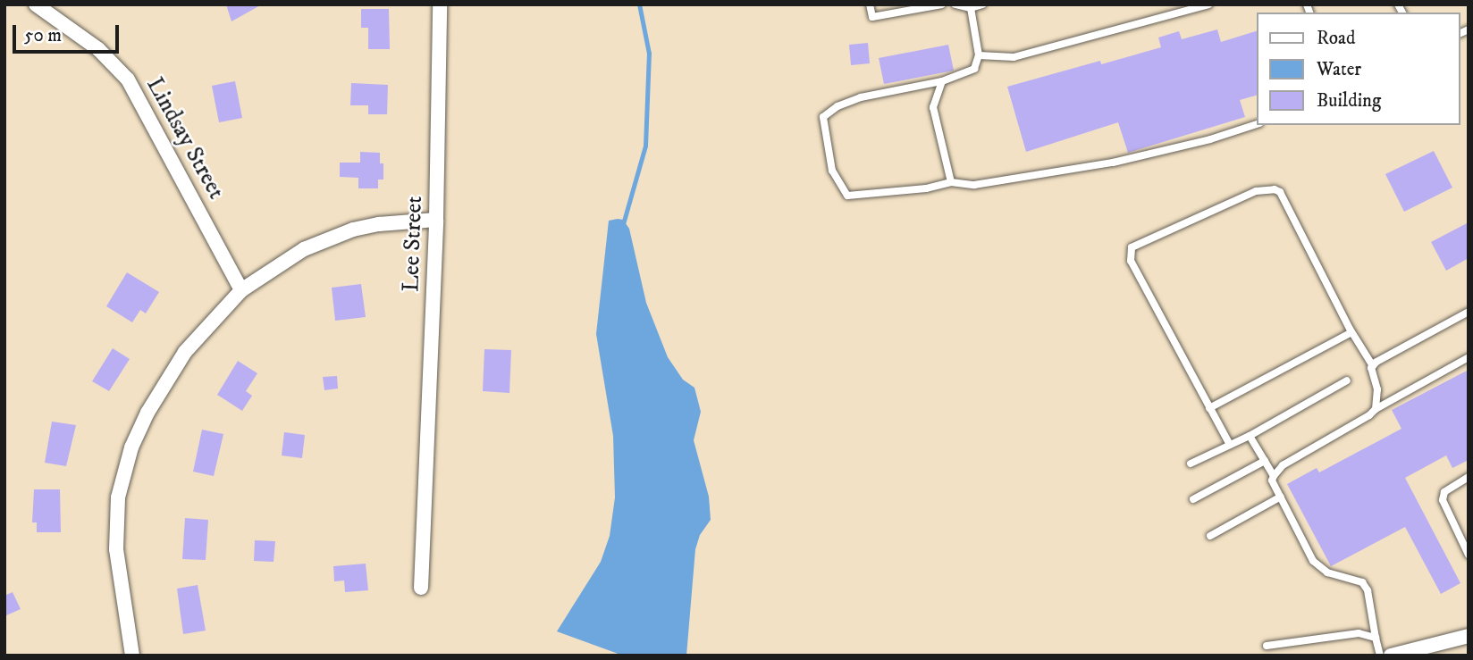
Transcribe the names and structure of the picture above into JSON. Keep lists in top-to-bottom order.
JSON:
{
  "streets": {
    "street": ["Lindsay Street", "Lee Street"]
  },
  "legend": ["Road", "Water", "Building"],
  "scale_bar": "50 m"
}
